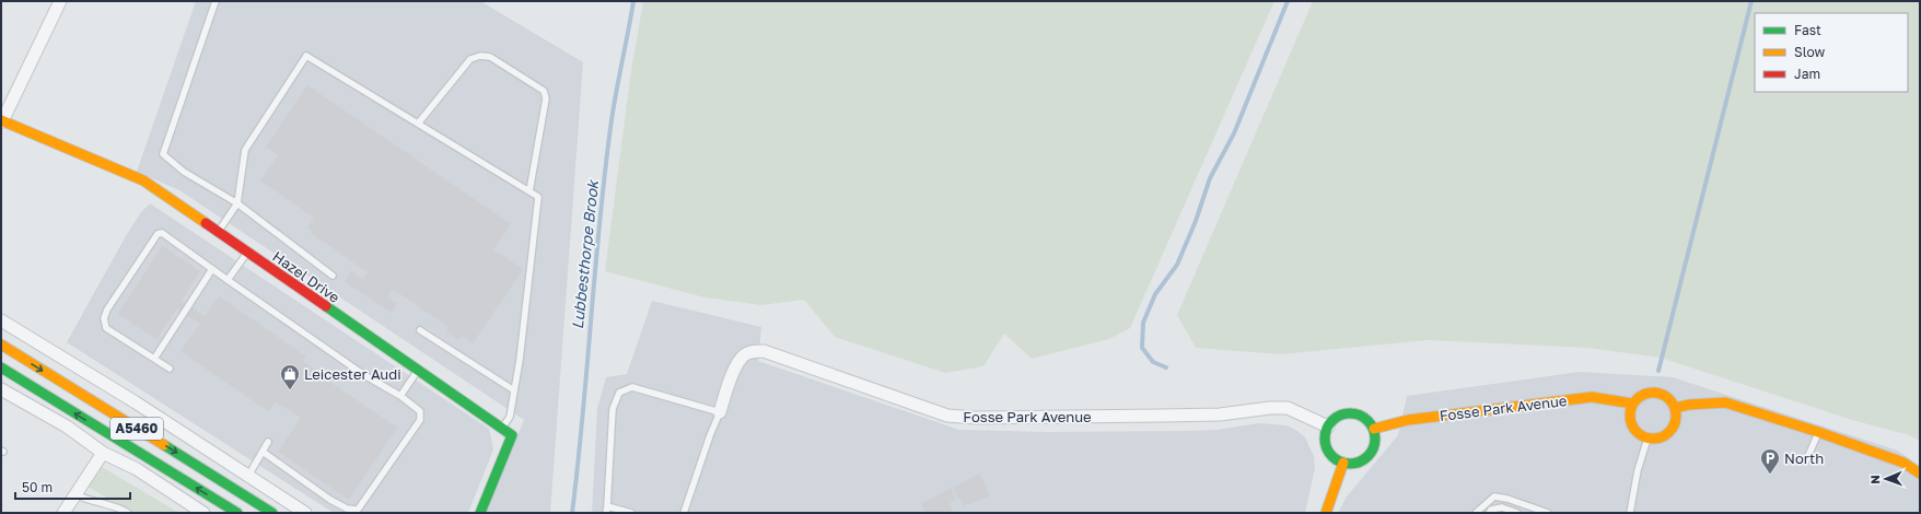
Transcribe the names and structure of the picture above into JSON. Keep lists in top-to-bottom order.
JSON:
{
  "streets": {
    "street": ["Hazel Drive", "Fosse Park Avenue", "A5460"]
  },
  "water": ["Lubbesthorpe Brook"],
  "places": {
    "shop": ["Leicester Audi"],
    "parking": ["North"]
  },
  "legend": ["Fast", "Slow", "Jam"],
  "scale_bar": "50 m",
  "north": "left"
}
